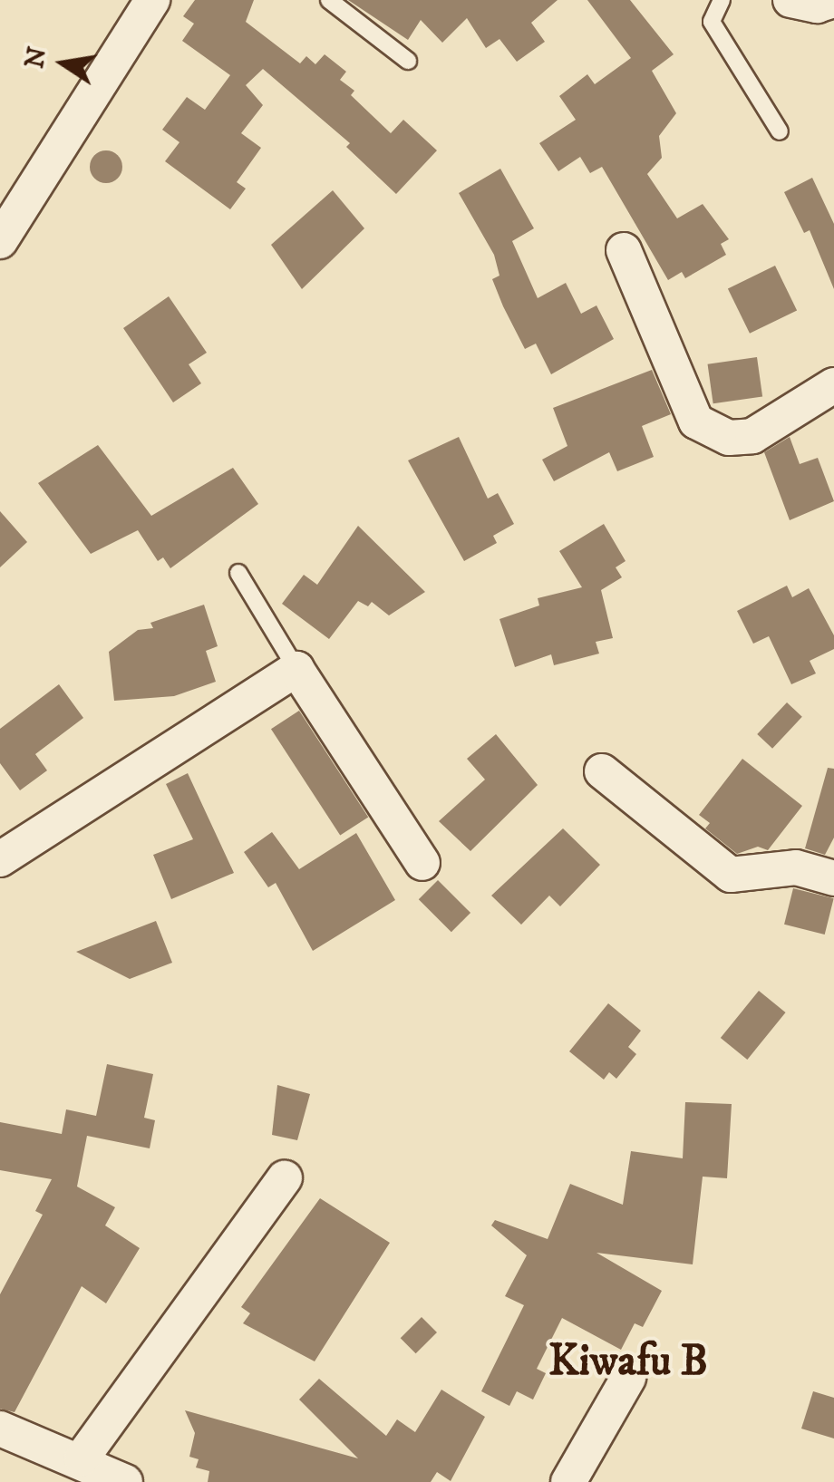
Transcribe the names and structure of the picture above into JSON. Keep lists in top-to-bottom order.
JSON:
{
  "districts": ["Kiwafu B"],
  "north": "left"
}
